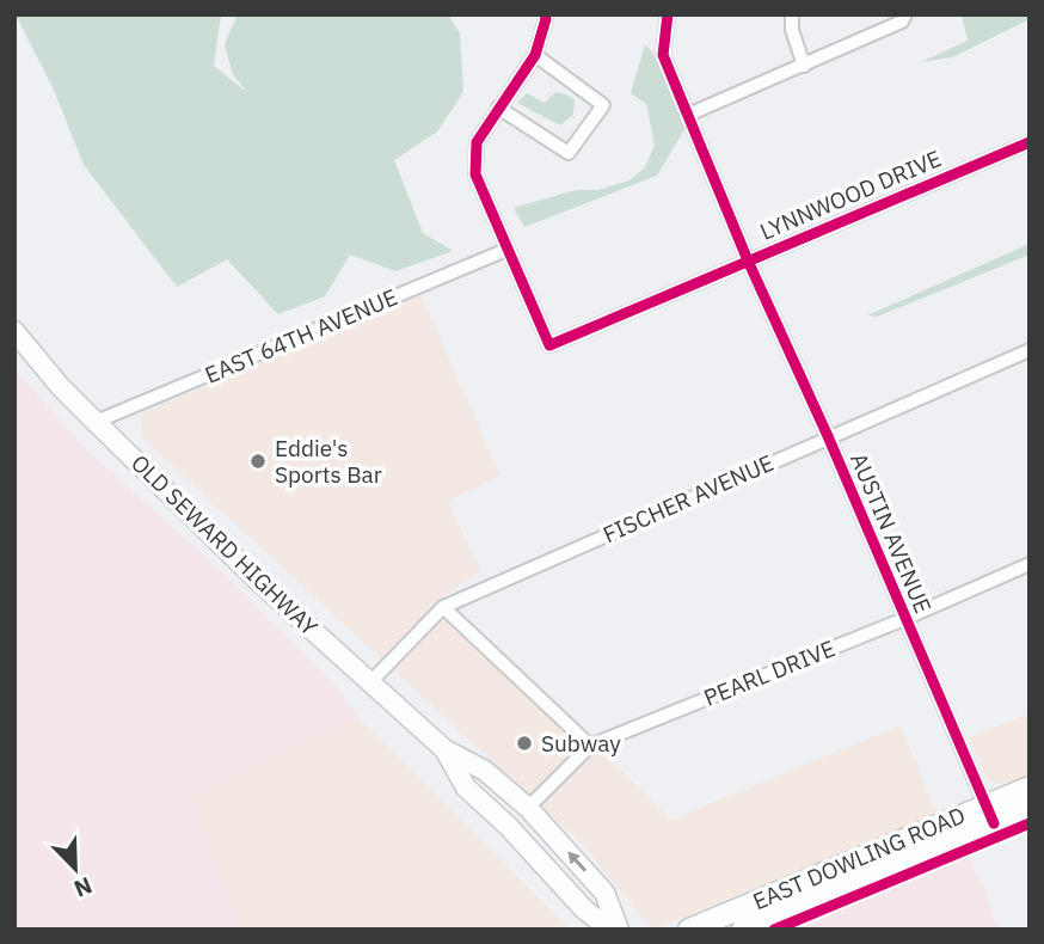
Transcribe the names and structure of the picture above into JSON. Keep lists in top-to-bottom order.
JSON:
{
  "streets": {
    "main road": ["OLD SEWARD HIGHWAY", "EAST DOWLING ROAD"],
    "street": [
      "LYNNWOOD DRIVE",
      "EAST 64TH AVENUE",
      "FISCHER AVENUE",
      "AUSTIN AVENUE",
      "PEARL DRIVE"
    ]
  },
  "crossings": [
    ["LYNNWOOD DRIVE", "EAST 64TH AVENUE"],
    ["LYNNWOOD DRIVE", "AUSTIN AVENUE"],
    ["EAST 64TH AVENUE", "OLD SEWARD HIGHWAY"],
    ["FISCHER AVENUE", "AUSTIN AVENUE"],
    ["FISCHER AVENUE", "OLD SEWARD HIGHWAY"],
    ["AUSTIN AVENUE", "PEARL DRIVE"],
    ["AUSTIN AVENUE", "EAST DOWLING ROAD"],
    ["OLD SEWARD HIGHWAY", "PEARL DRIVE"]
  ],
  "places": ["Eddie's Sports Bar", "Subway"],
  "north": "bottom right"
}
